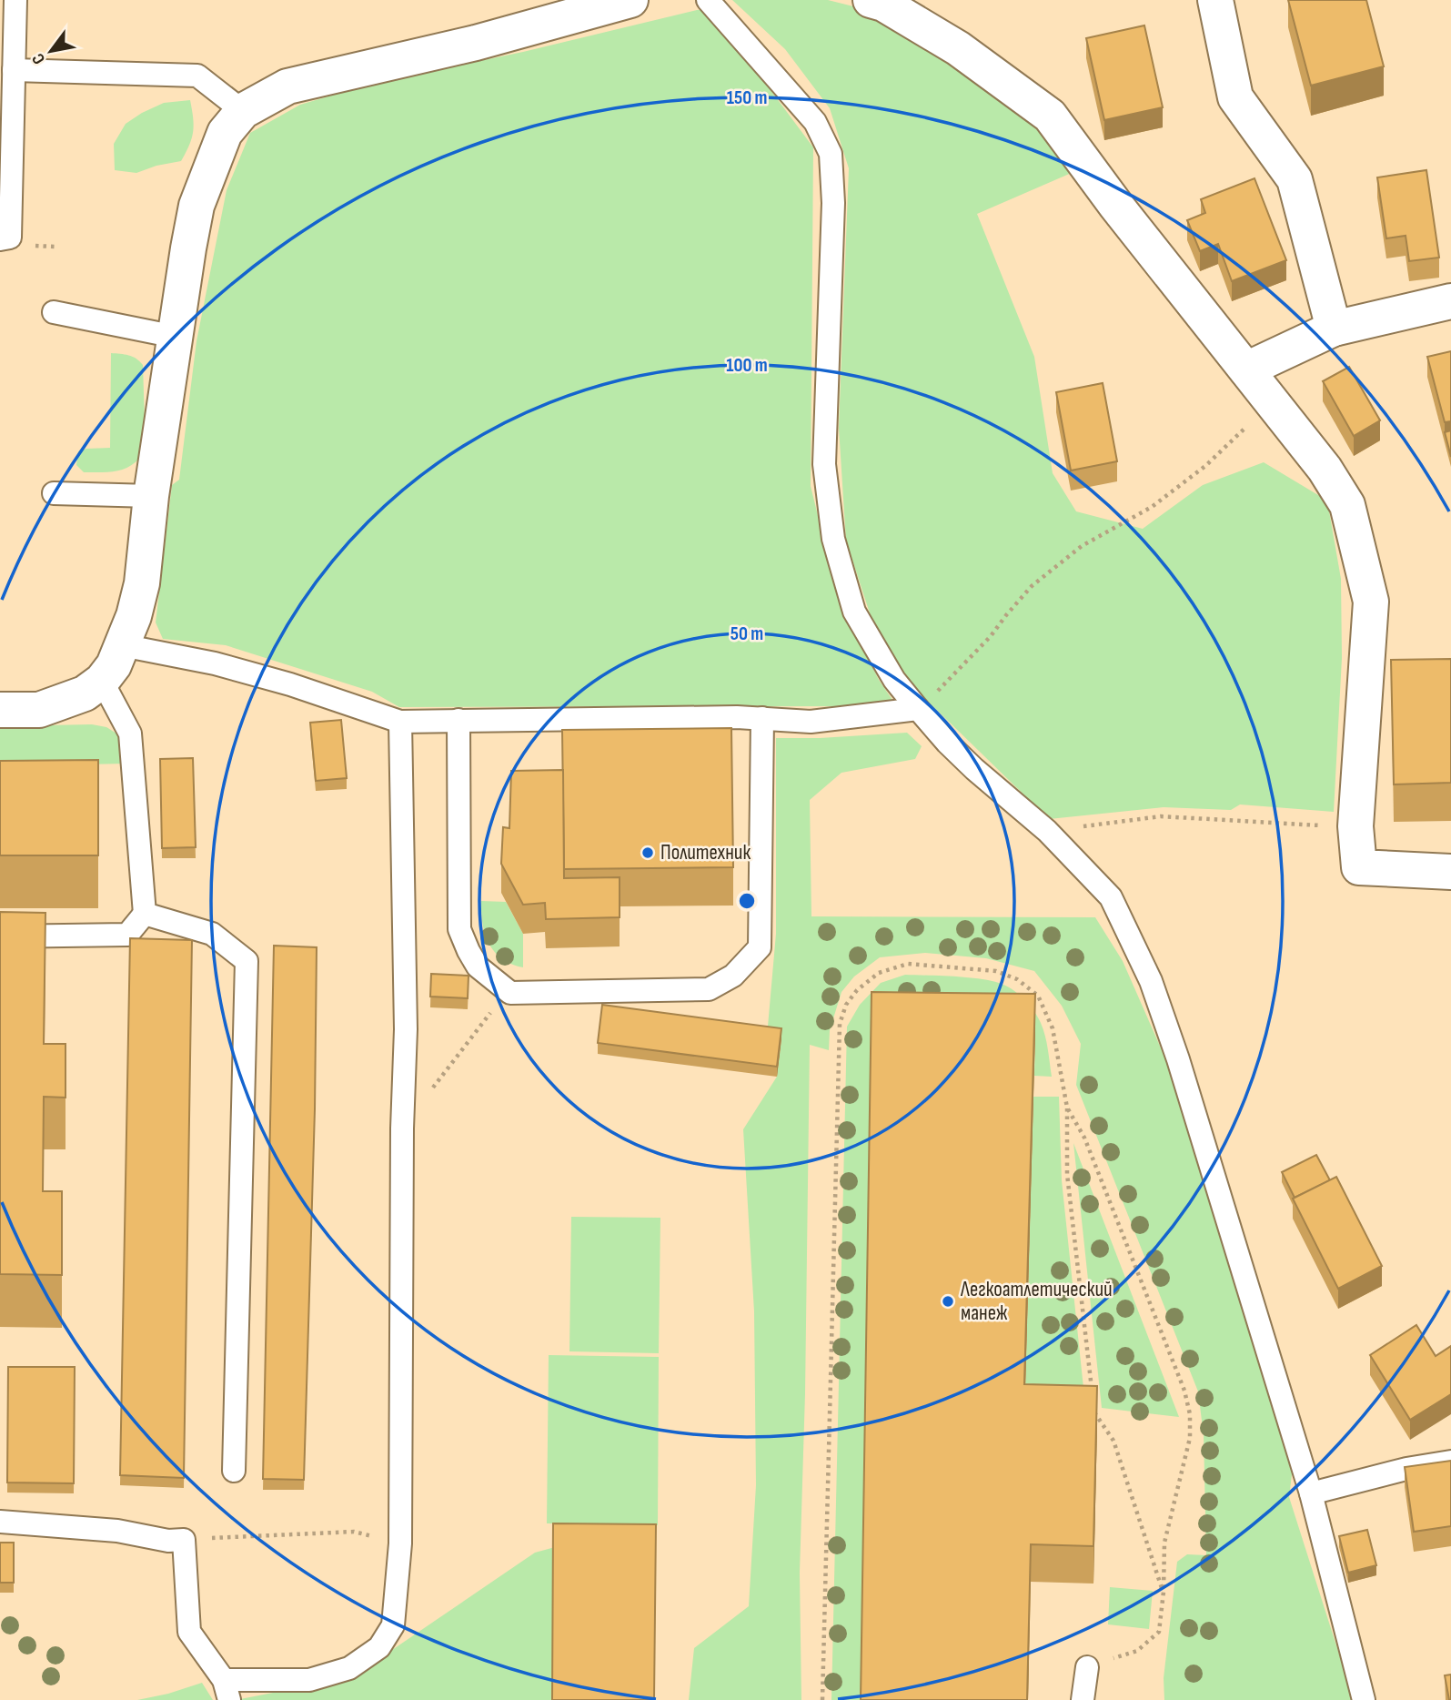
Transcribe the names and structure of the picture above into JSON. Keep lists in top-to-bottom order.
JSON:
{
  "places": ["Политехник", "Легкоатлетический манеж"],
  "north": "bottom left",
  "rings": ["150 m", "100 m", "50 m"]
}
